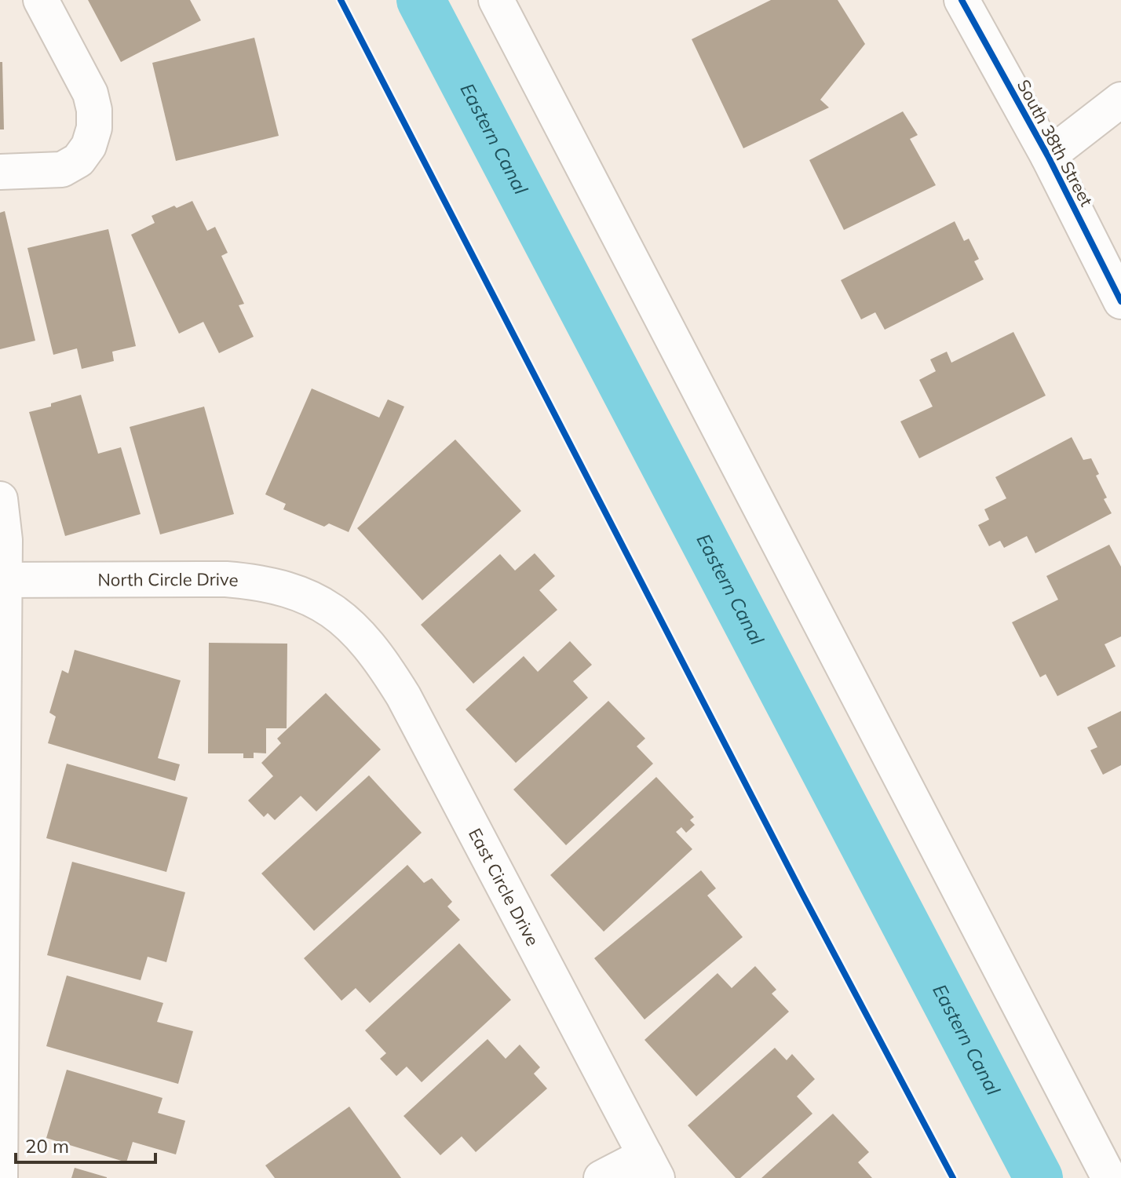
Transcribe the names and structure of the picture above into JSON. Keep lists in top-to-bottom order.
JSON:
{
  "streets": {
    "street": ["South 38th Street", "North Circle Drive", "East Circle Drive"]
  },
  "crossings": [
    ["North Circle Drive", "East Circle Drive"]
  ],
  "water": ["Eastern Canal"],
  "scale_bar": "20 m"
}
